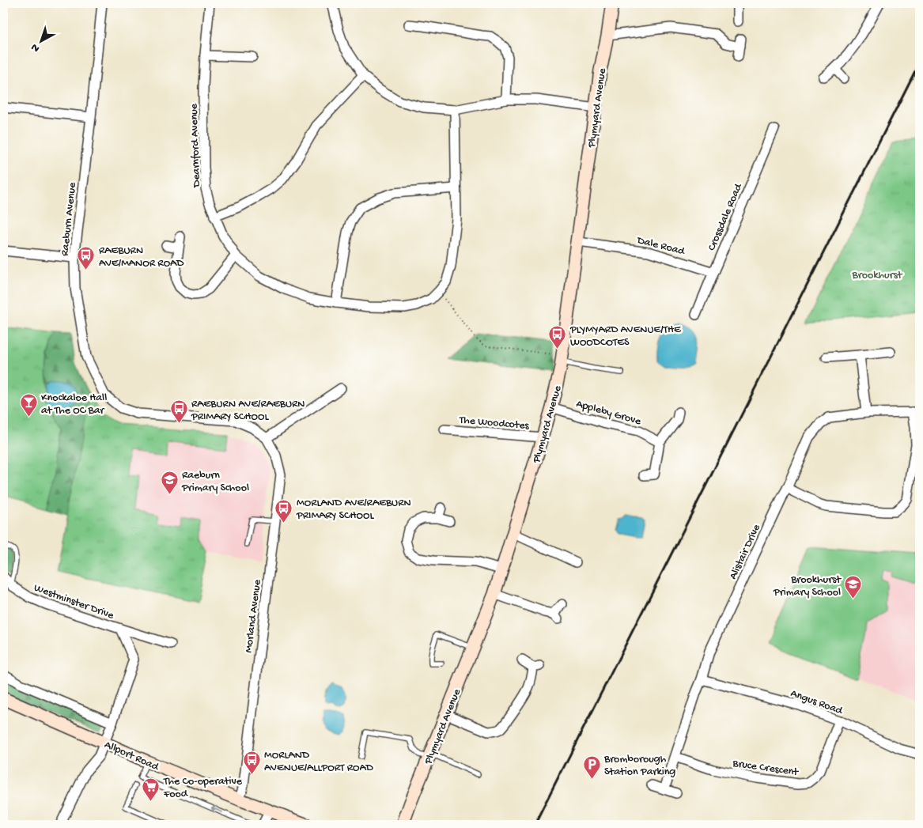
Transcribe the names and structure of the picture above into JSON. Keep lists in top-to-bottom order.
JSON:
{
  "streets": {
    "street": [
      "Plymyard Avenue",
      "Dearnford Avenue",
      "Crossdale Road",
      "Raeburn Avenue",
      "Dale Road",
      "Appleby Grove",
      "The Woodcotes",
      "Alistair Drive",
      "Westminster Drive",
      "Morland Avenue",
      "Angus Road",
      "Allport Road",
      "Bruce Crescent"
    ]
  },
  "crossings": [
    ["Plymyard Avenue", "Dale Road"],
    ["Plymyard Avenue", "Appleby Grove"],
    ["Plymyard Avenue", "The Woodcotes"],
    ["Crossdale Road", "Dale Road"],
    ["Raeburn Avenue", "Morland Avenue"],
    ["Alistair Drive", "Angus Road"],
    ["Alistair Drive", "Bruce Crescent"],
    ["Westminster Drive", "Allport Road"],
    ["Morland Avenue", "Allport Road"],
    ["Angus Road", "Bruce Crescent"]
  ],
  "parks": ["Brookhurst"],
  "places": {
    "bus stop": [
      "RAEBURN AVE/MANOR ROAD",
      "PLYMYARD AVENUE/THE WOODCOTES",
      "RAEBURN AVE/RAEBURN PRIMARY SCHOOL",
      "MORLAND AVE/RAEBURN PRIMARY SCHOOL",
      "MORLAND AVENUE/ALLPORT ROAD"
    ],
    "bar": ["Knockaloe Hall at The OC Bar"],
    "school or university": ["Raeburn Primary School", "Brookhurst Primary School"],
    "parking": ["Bromborough Station Parking"],
    "supermarket": ["The Co-operative Food"]
  },
  "north": "bottom left"
}
